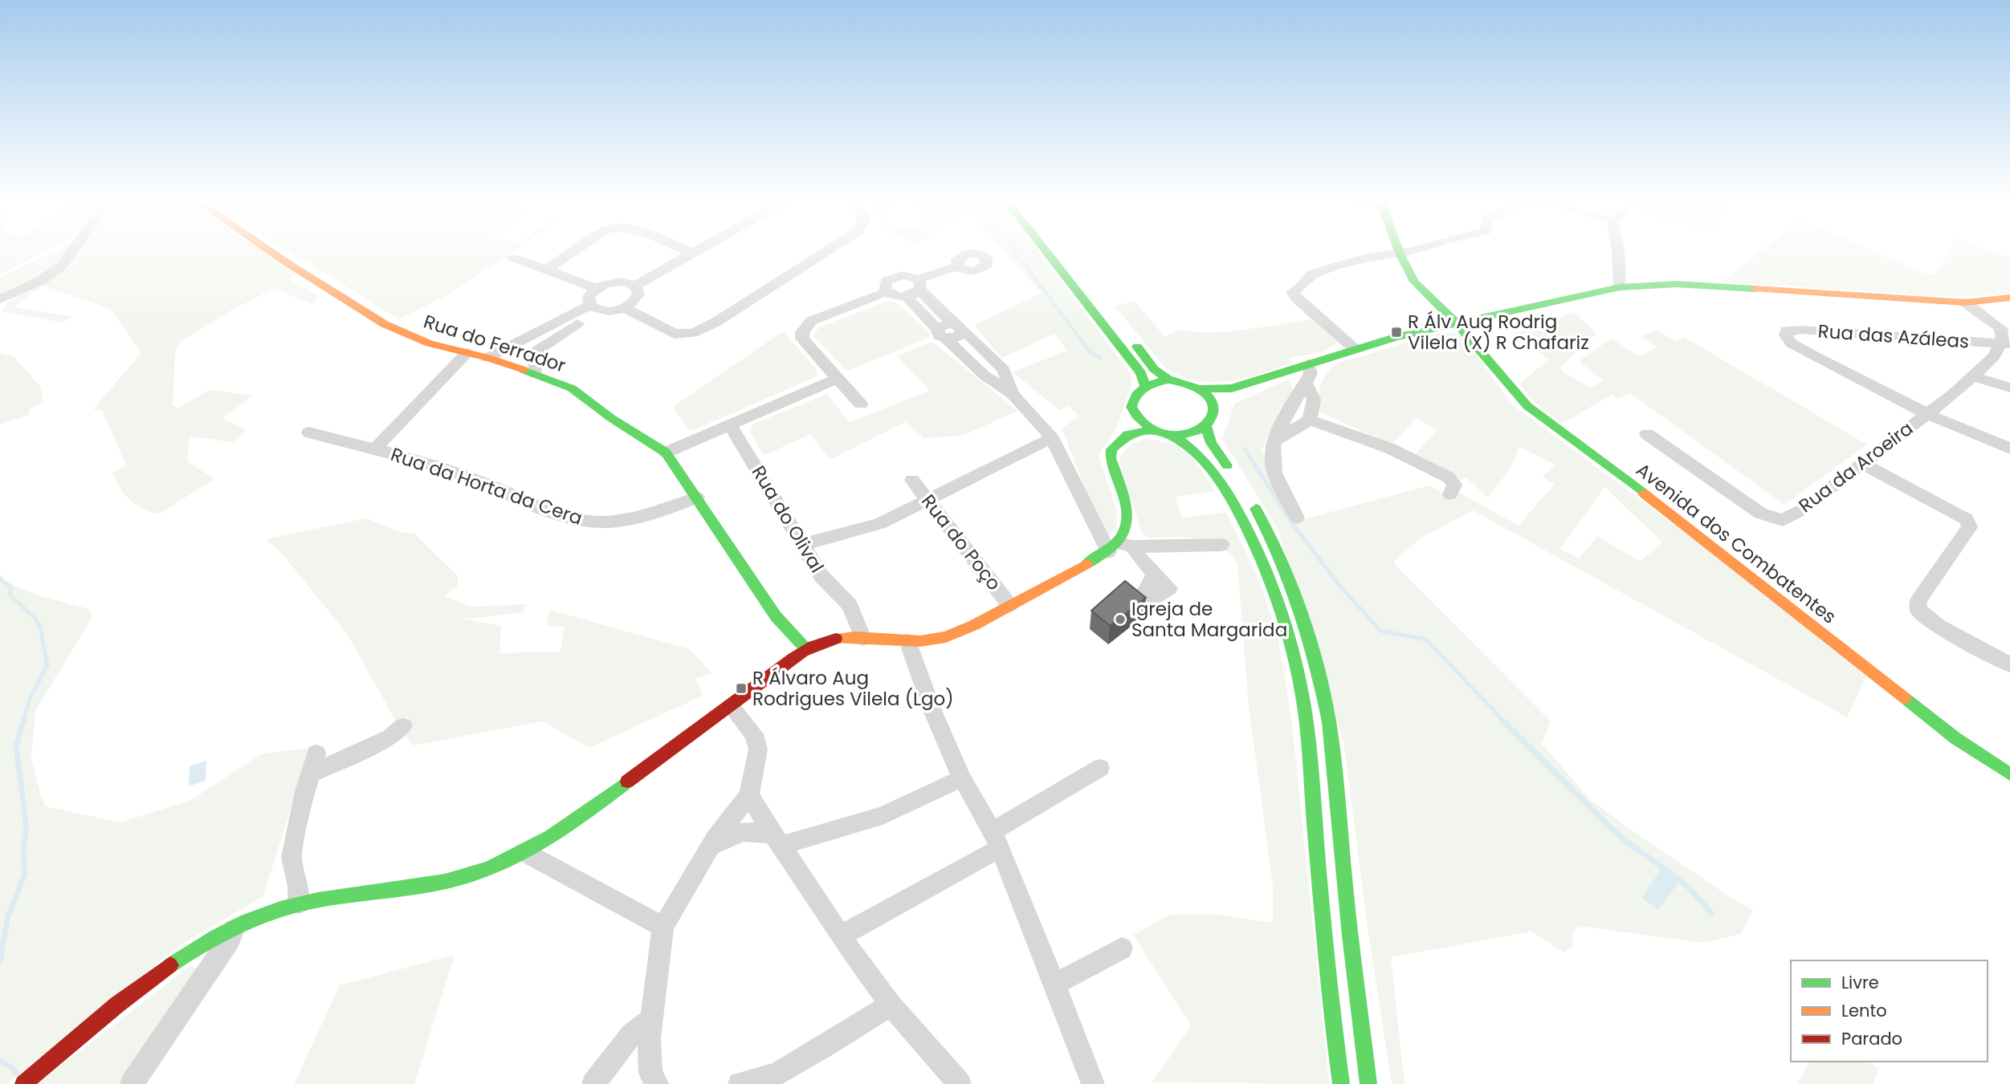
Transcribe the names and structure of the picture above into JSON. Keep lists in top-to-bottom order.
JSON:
{
  "streets": {
    "main road": ["Rua do Ferrador", "Avenida dos Combatentes"],
    "street": [
      "Rua das Azáleas",
      "Rua da Aroeira",
      "Rua da Horta da Cera",
      "Rua do Olival",
      "Rua do Poço"
    ]
  },
  "crossings": [
    ["Rua das Azáleas", "Rua da Aroeira"],
    ["Rua do Ferrador", "Rua da Horta da Cera"]
  ],
  "places": {
    "transit": ["R Álv Aug Rodrig Vilela (X) R Chafariz", "R Álvaro Aug Rodrigues Vilela (Lgo)"],
    "other": ["Igreja de Santa Margarida"]
  },
  "legend": ["Livre", "Lento", "Parado"]
}
